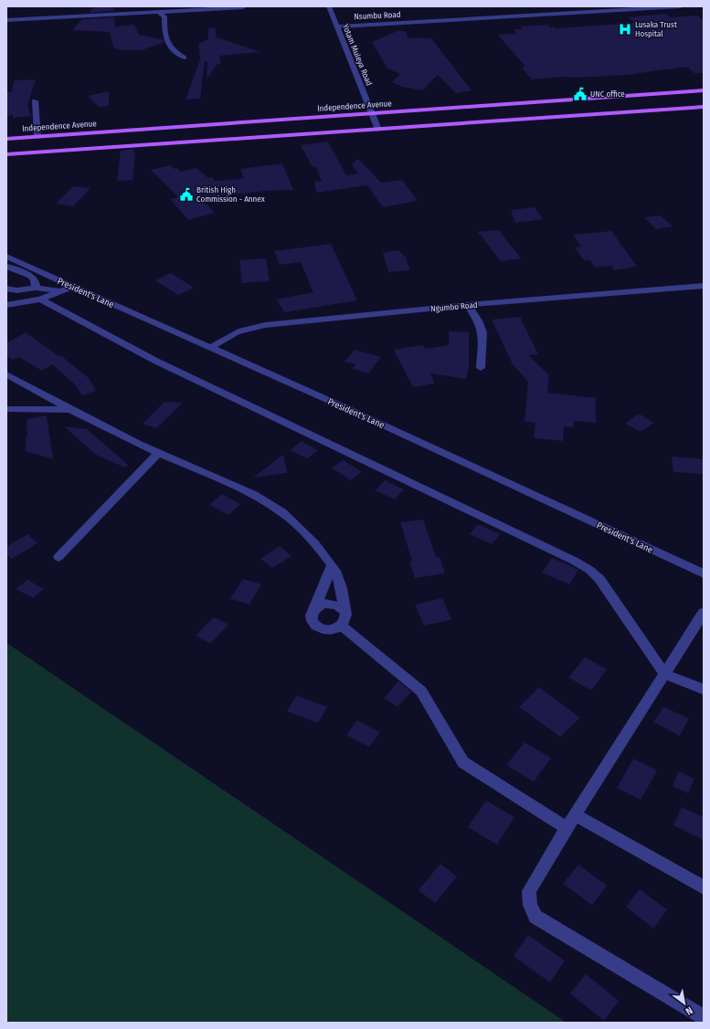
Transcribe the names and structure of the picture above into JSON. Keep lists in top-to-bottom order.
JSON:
{
  "streets": {
    "main road": ["Independence Avenue"],
    "street": [
      "Nsumbu Road",
      "Yotam Muleya Road",
      "President's Lane",
      "Ngumbo Road"
    ]
  },
  "crossings": [
    ["Nsumbu Road", "Yotam Muleya Road"],
    ["Yotam Muleya Road", "Independence Avenue"],
    ["President's Lane", "Ngumbo Road"]
  ],
  "places": {
    "hospital": ["Lusaka Trust Hospital"],
    "public building": ["UNC office", "British High Commission - Annex"]
  },
  "north": "bottom right"
}
